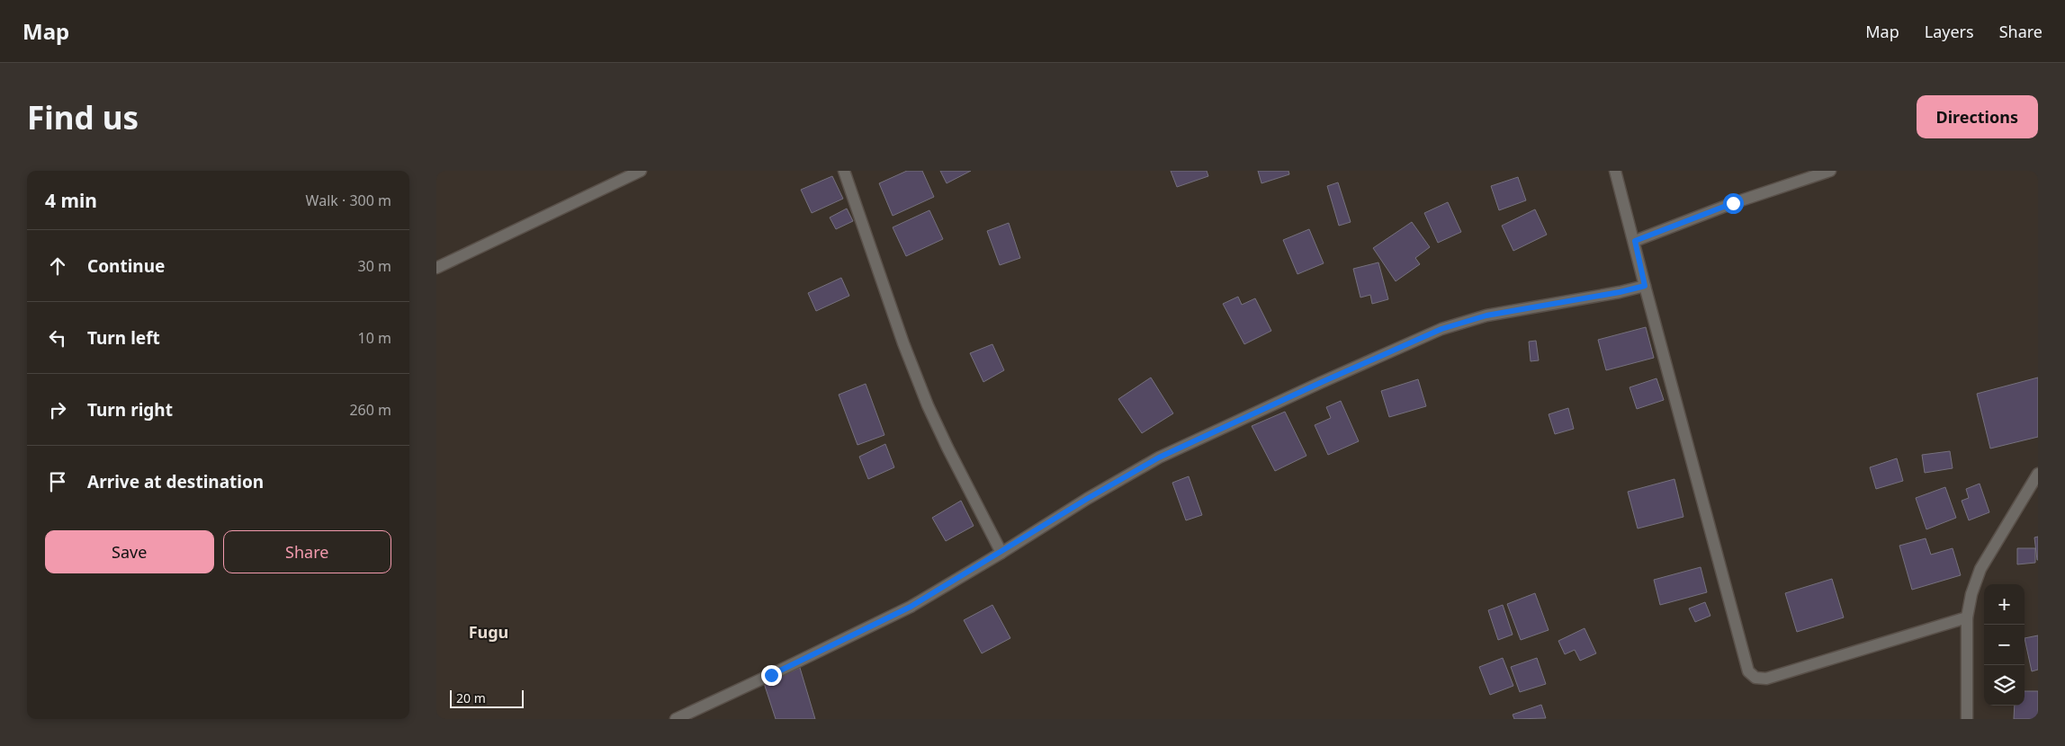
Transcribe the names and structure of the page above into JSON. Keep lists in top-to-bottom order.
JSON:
{
  "districts": ["Fugu"],
  "scale_bar": "20 m",
  "page": {
    "header": "Map",
    "nav": ["Map", "Layers", "Share"],
    "buttons": [
      "Directions",
      ["Save", "Share"]
    ],
    "title": "Find us",
    "heading": ["4 min", "Walk · 300 m"],
    "list": [
      ["Continue", "30 m"],
      ["Turn left", "10 m"],
      ["Turn right", "260 m"],
      "Arrive at destination"
    ],
    "map_buttons": ["+", "−"],
    "scale": "20 m"
  }
}
